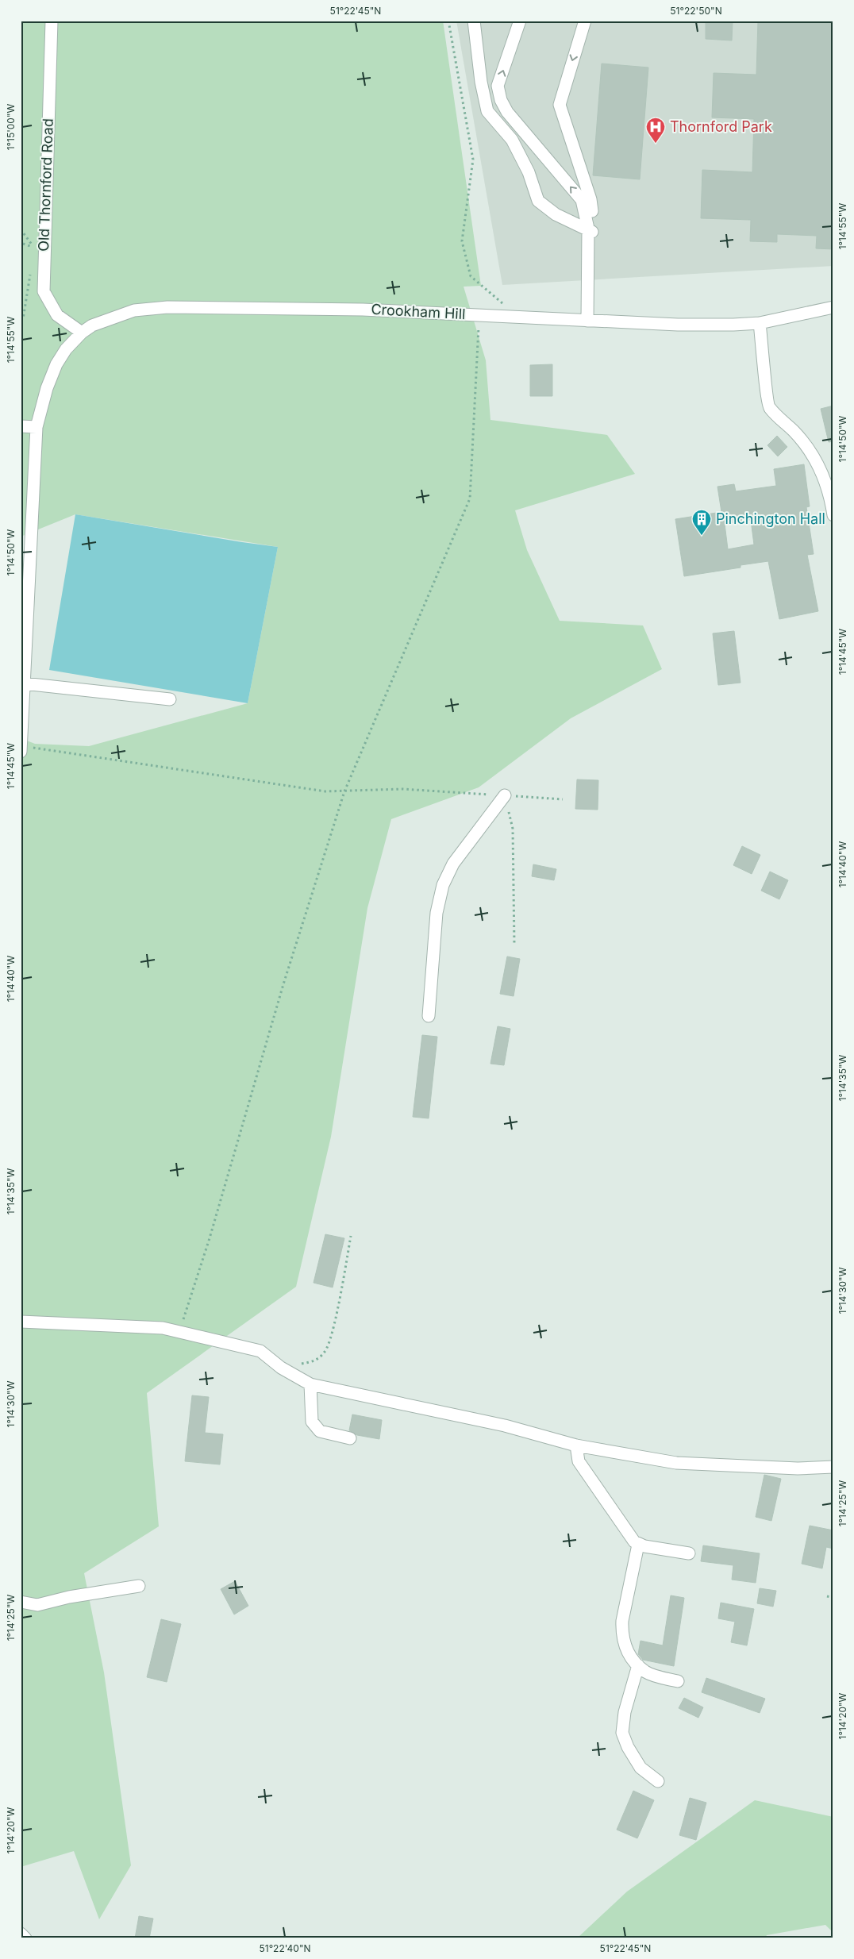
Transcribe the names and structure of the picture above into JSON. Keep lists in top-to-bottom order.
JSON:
{
  "streets": {
    "street": ["Old Thornford Road", "Crookham Hill"]
  },
  "crossings": [
    ["Old Thornford Road", "Crookham Hill"]
  ],
  "places": {
    "hospital": ["Thornford Park"],
    "building": ["Pinchington Hall"]
  },
  "coordinates": [
    "51°22'45\"N",
    "51°22'50\"N",
    "1°15'00\"W",
    "1°14'55\"W",
    "1°14'50\"W",
    "1°14'45\"W",
    "1°14'40\"W",
    "1°14'35\"W",
    "1°14'30\"W",
    "1°14'25\"W",
    "1°14'20\"W",
    "51°22'40\"N"
  ]
}
